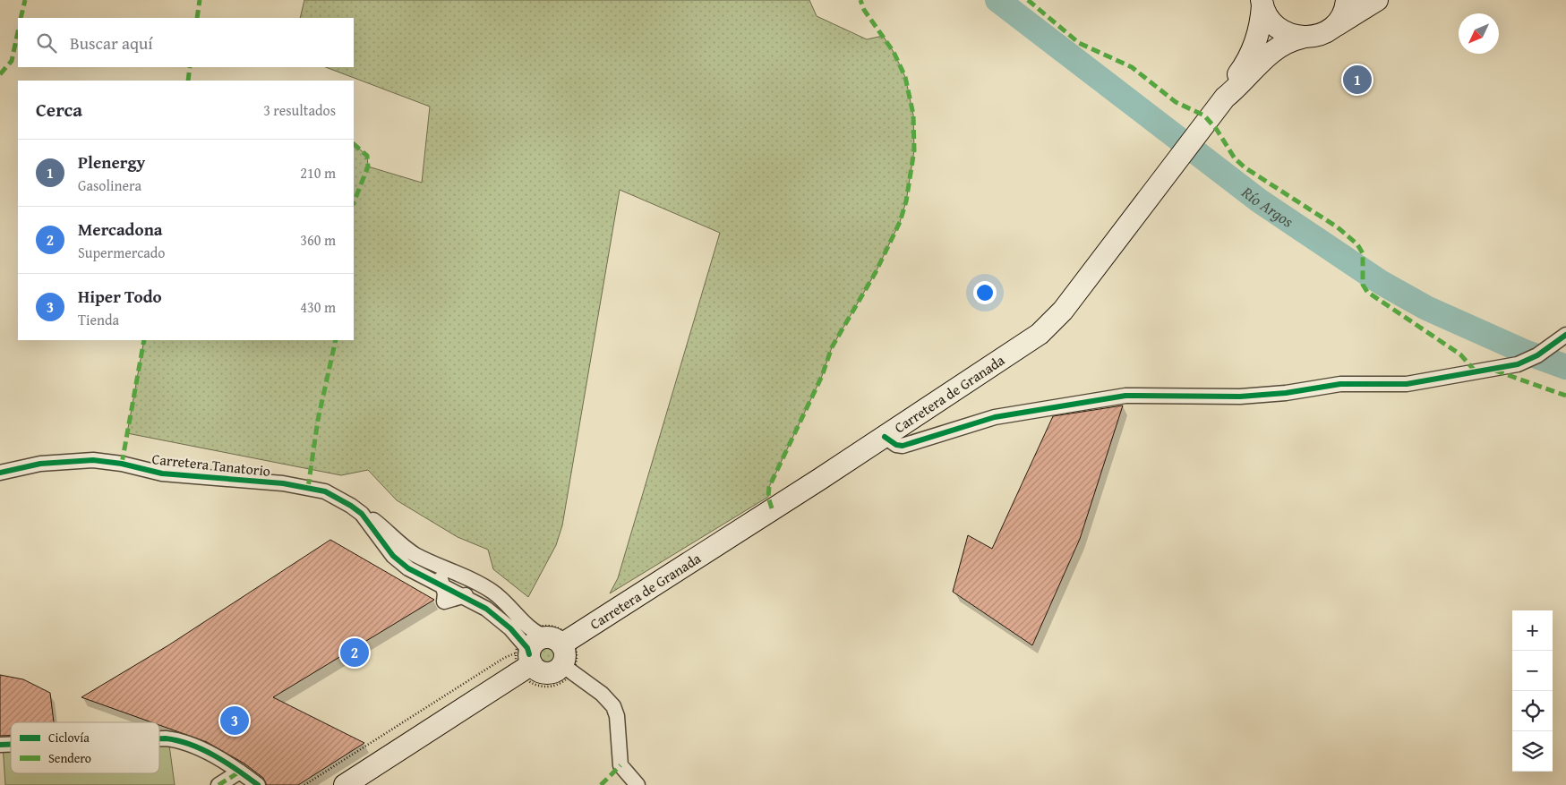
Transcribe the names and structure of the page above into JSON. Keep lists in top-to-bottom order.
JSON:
{
  "streets": {
    "main road": ["Carretera de Granada"],
    "street": ["Carretera Tanatorio"]
  },
  "water": ["Río Argos"],
  "legend": ["Ciclovía", "Sendero"],
  "north": "bottom left",
  "page": {
    "search": "Buscar aquí",
    "pins": ["1", "2", "3"],
    "heading": ["Cerca", "3 resultados"],
    "list": [
      {
        "mark": "1",
        "name": "Plenergy",
        "note": "Gasolinera",
        "value": "210 m"
      },
      {
        "mark": "2",
        "name": "Mercadona",
        "note": "Supermercado",
        "value": "360 m"
      },
      {
        "mark": "3",
        "name": "Hiper Todo",
        "note": "Tienda",
        "value": "430 m"
      }
    ],
    "map_buttons": ["+", "−"]
  }
}
